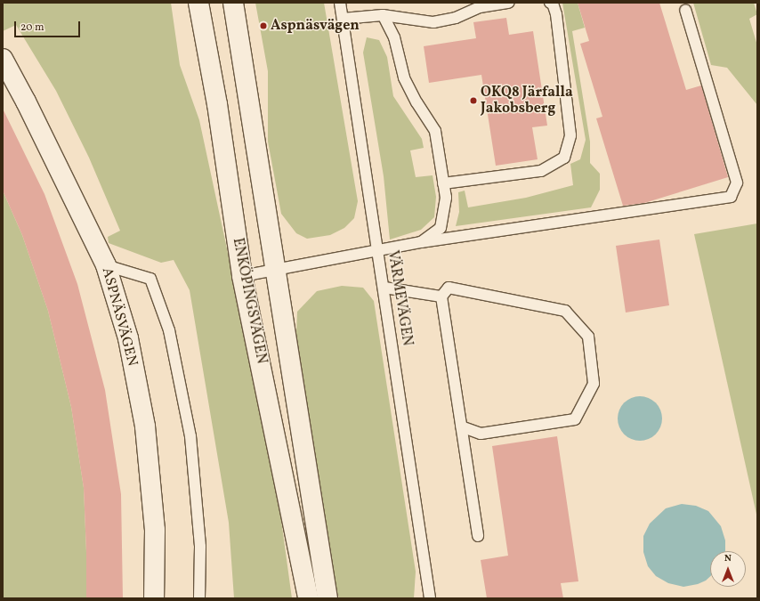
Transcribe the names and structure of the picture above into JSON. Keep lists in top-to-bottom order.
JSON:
{
  "streets": {
    "street": ["ENKÖPINGSVÄGEN", "ASPNÄSVÄGEN"],
    "lane": ["VÄRMEVÄGEN"]
  },
  "places": ["Aspnäsvägen", "OKQ8 Järfalla Jakobsberg"],
  "scale_bar": "20 m",
  "north": "top"
}
